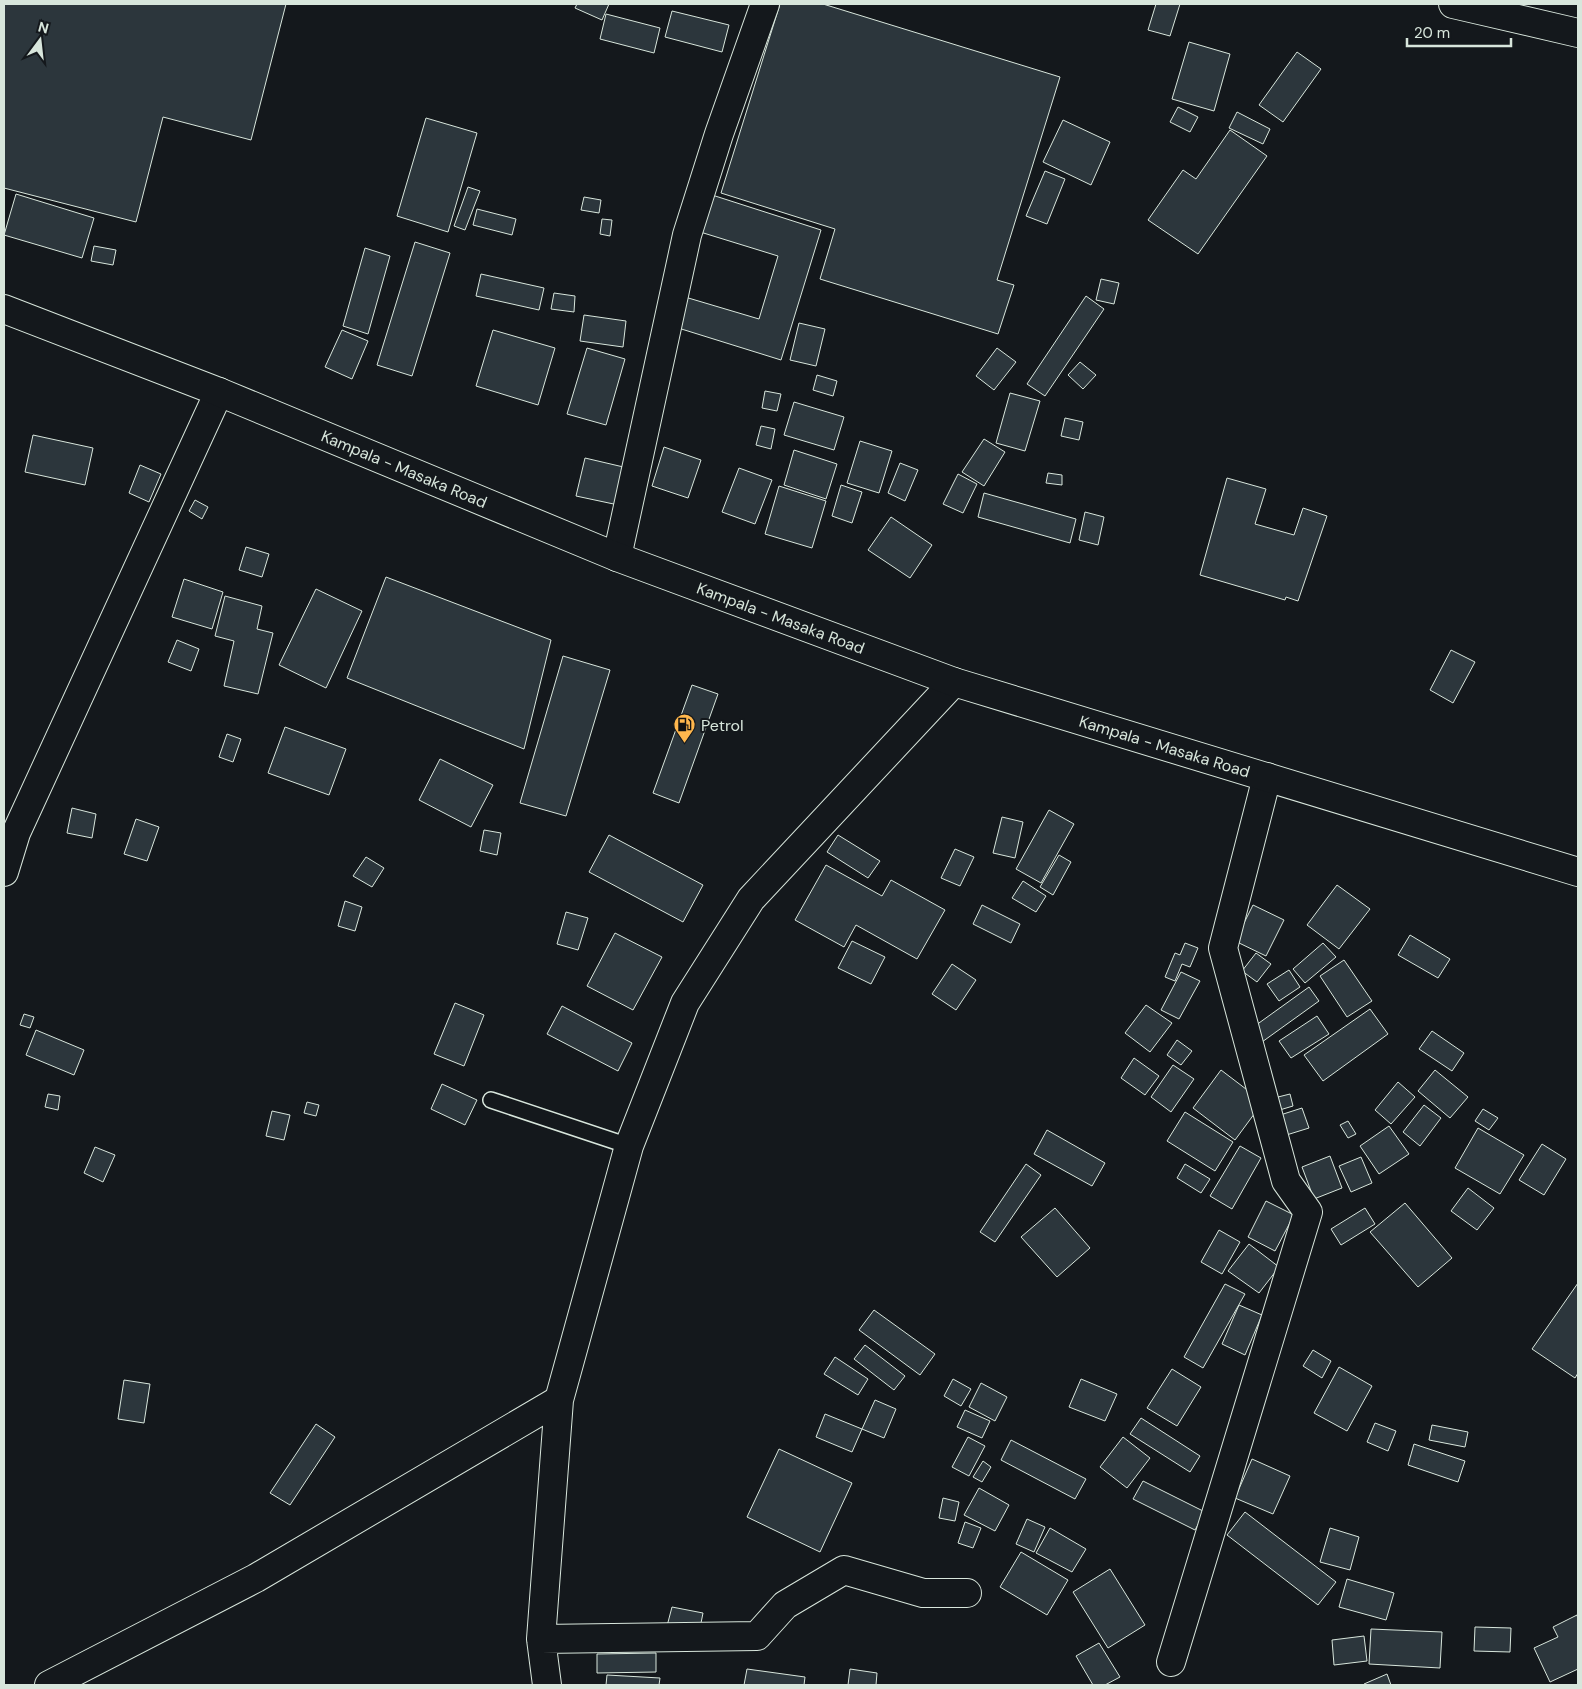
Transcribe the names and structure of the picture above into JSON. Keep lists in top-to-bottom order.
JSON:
{
  "streets": {
    "street": ["Kampala - Masaka Road"]
  },
  "places": {
    "fuel station": ["Petrol"]
  },
  "scale_bar": "20 m",
  "north": "top"
}
